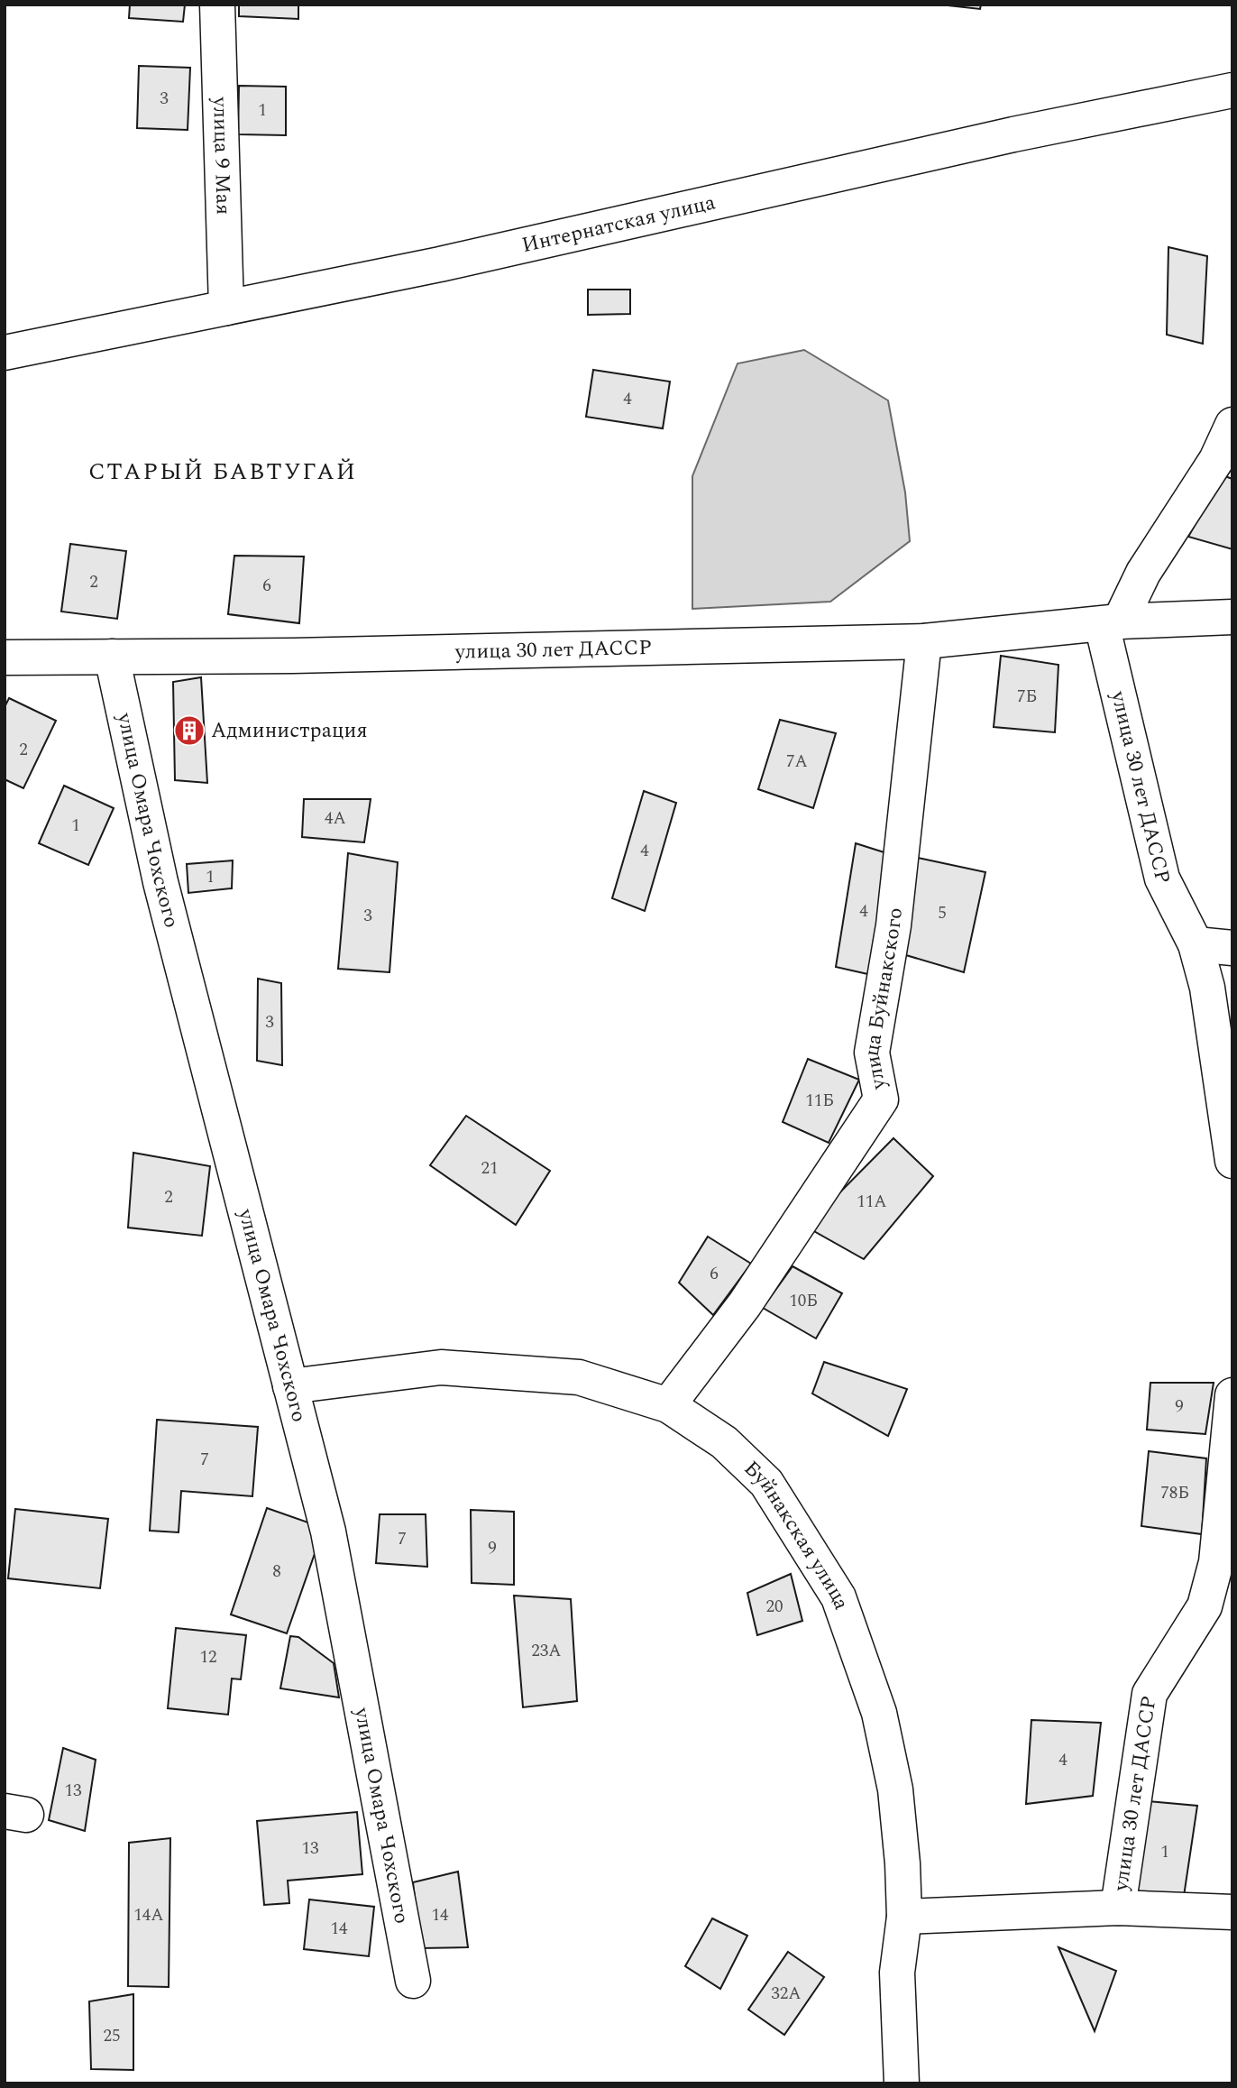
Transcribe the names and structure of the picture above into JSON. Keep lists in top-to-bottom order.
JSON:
{
  "streets": {
    "street": [
      "улица 9 Мая",
      "Интернатская улица",
      "улица 30 лет ДАССР",
      "улица Омара Чохского",
      "улица Буйнакского",
      "Буйнакская улица"
    ]
  },
  "crossings": [
    ["улица 9 Мая", "Интернатская улица"],
    ["улица 30 лет ДАССР", "улица Омара Чохского"],
    ["улица 30 лет ДАССР", "улица Буйнакского"],
    ["улица 30 лет ДАССР", "Буйнакская улица"],
    ["улица Омара Чохского", "Буйнакская улица"],
    ["улица Буйнакского", "Буйнакская улица"]
  ],
  "districts": ["СТАРЫЙ БАВТУГАЙ"],
  "places": {
    "building": ["Администрация"]
  },
  "house_numbers": [
    "3",
    "1",
    "4",
    "2",
    "6",
    "7Б",
    "2",
    "7А",
    "4А",
    "1",
    "4",
    "1",
    "4",
    "5",
    "3",
    "3",
    "11Б",
    "21",
    "2",
    "11А",
    "6",
    "10Б",
    "9",
    "7",
    "78Б",
    "7",
    "9",
    "8",
    "20",
    "23А",
    "12",
    "4",
    "13",
    "13",
    "1",
    "14А",
    "14",
    "14",
    "32А",
    "25"
  ]
}
